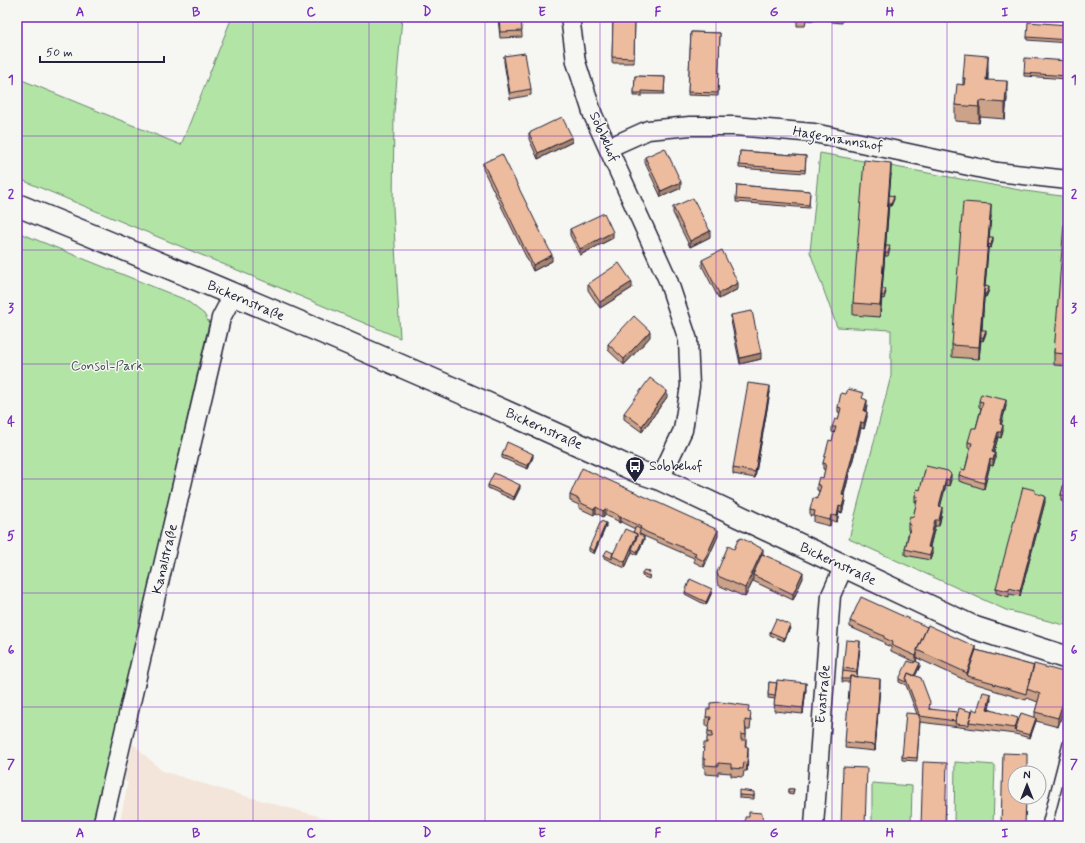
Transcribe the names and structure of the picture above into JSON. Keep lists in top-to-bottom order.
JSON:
{
  "streets": {
    "street": [
      "Sobbehof",
      "Hagemannshof",
      "Bickernstraße",
      "Kanalstraße",
      "Evastraße"
    ]
  },
  "crossings": [
    ["Sobbehof", "Hagemannshof"],
    ["Sobbehof", "Bickernstraße"],
    ["Bickernstraße", "Kanalstraße"],
    ["Bickernstraße", "Evastraße"]
  ],
  "parks": ["Consol-Park"],
  "places": {
    "bus stop": ["Sobbehof"]
  },
  "scale_bar": "50 m",
  "north": "top",
  "grid": {
    "columns": [
      "A",
      "B",
      "C",
      "D",
      "E",
      "F",
      "G",
      "H",
      "I"
    ],
    "rows": [
      "1",
      "2",
      "3",
      "4",
      "5",
      "6",
      "7"
    ]
  }
}
